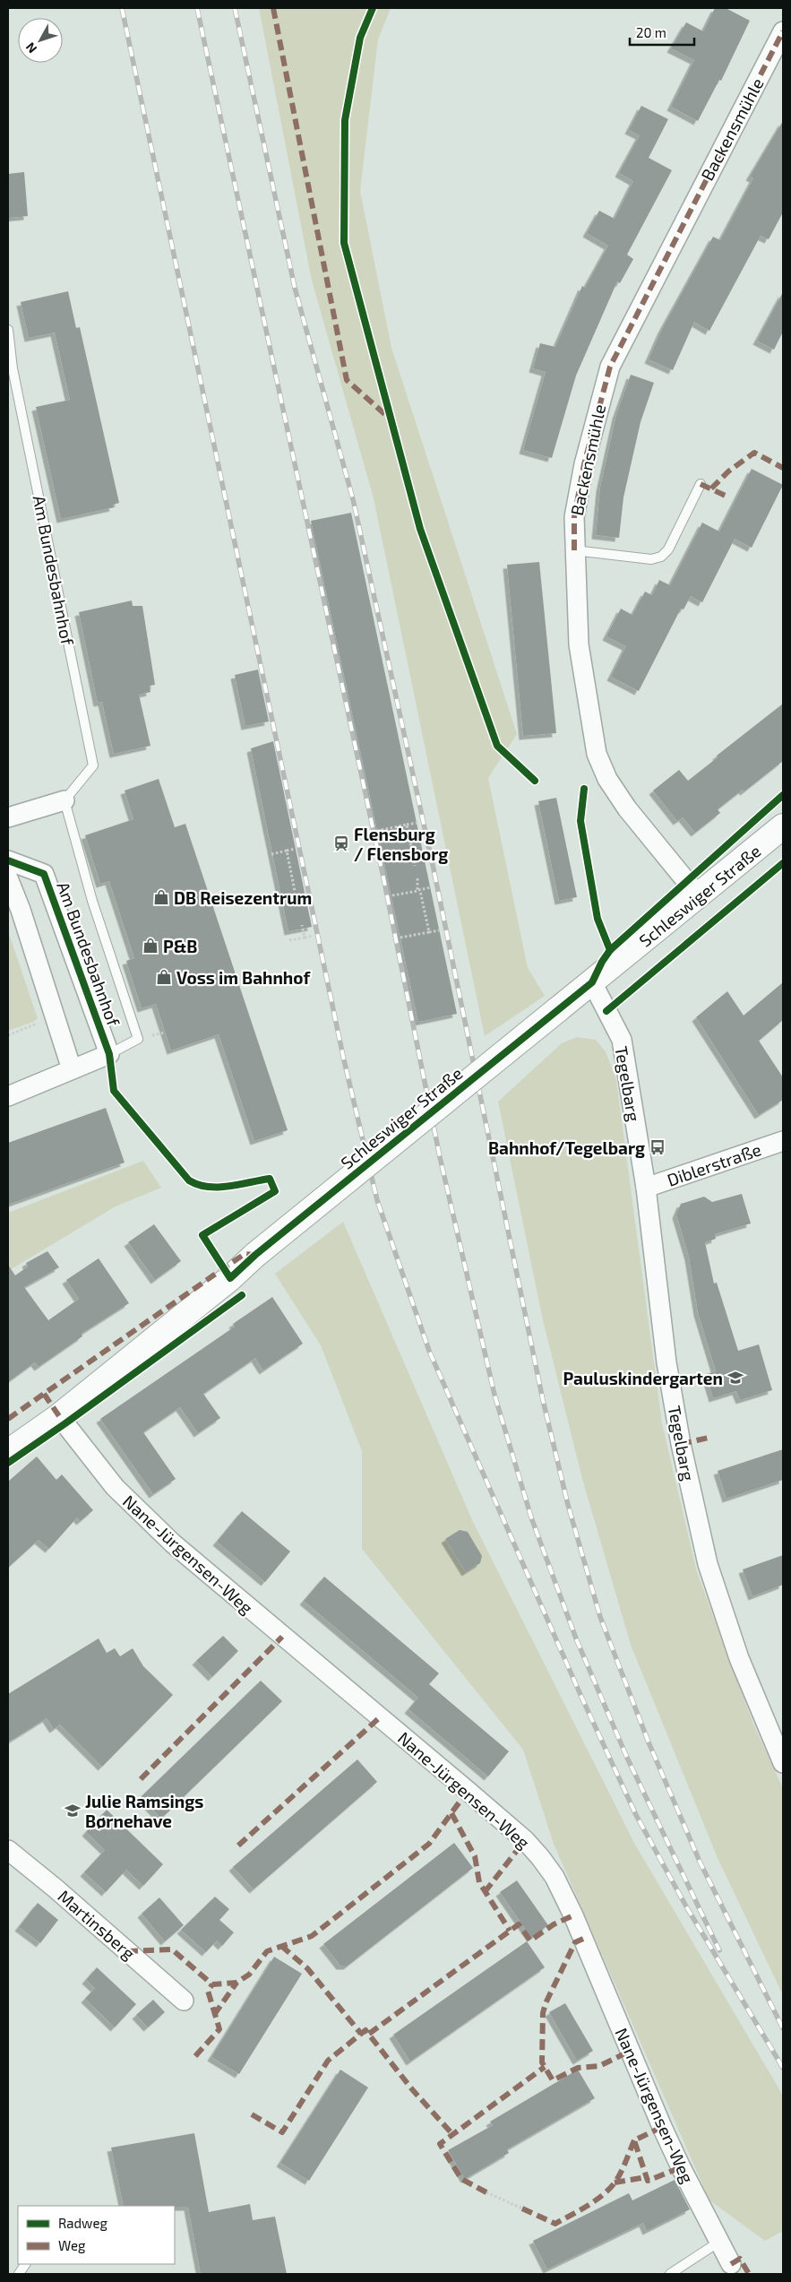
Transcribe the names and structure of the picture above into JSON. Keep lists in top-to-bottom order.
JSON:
{
  "streets": {
    "main road": ["Schleswiger Straße"],
    "street": [
      "Backensmühle",
      "Am Bundesbahnhof",
      "Tegelbarg",
      "Diblerstraße",
      "Nane-Jürgensen-Weg",
      "Martinsberg"
    ]
  },
  "crossings": [
    ["Backensmühle", "Schleswiger Straße"],
    ["Schleswiger Straße", "Tegelbarg"],
    ["Schleswiger Straße", "Nane-Jürgensen-Weg"],
    ["Tegelbarg", "Diblerstraße"]
  ],
  "places": {
    "station": ["Flensburg / Flensborg"],
    "shop": ["DB Reisezentrum", "P&B", "Voss im Bahnhof"],
    "bus stop": ["Bahnhof/Tegelbarg"],
    "school or university": ["Pauluskindergarten", "Julie Ramsings Børnehave"]
  },
  "legend": ["Radweg", "Weg"],
  "scale_bar": "20 m",
  "north": "bottom left"
}
